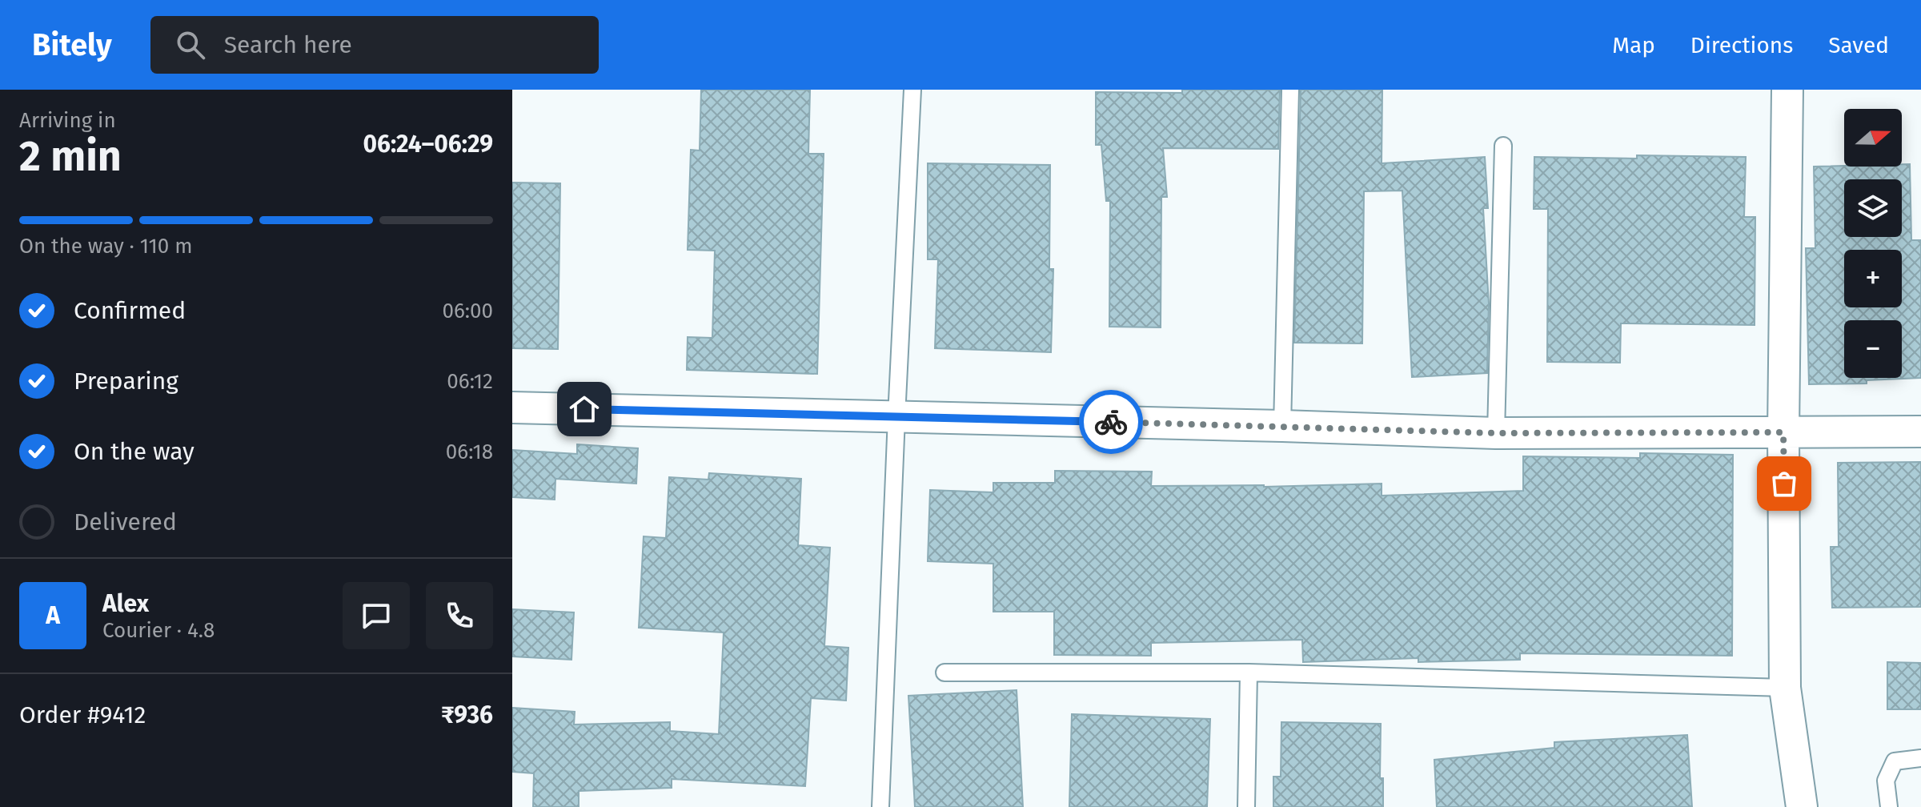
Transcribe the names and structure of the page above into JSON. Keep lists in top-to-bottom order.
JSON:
{
  "north": "right",
  "page": {
    "header": "Bitely",
    "search": "Search here",
    "nav": ["Map", "Directions", "Saved"],
    "heading": ["2 min", "Arriving in", "06:24–06:29"],
    "panel": [
      "Alex",
      "Courier · 4.8",
      "Order #9412",
      "₹936"
    ],
    "map_buttons": ["+", "−"],
    "bar": "On the way · 110 m",
    "list": [
      ["Confirmed", "06:00"],
      ["Preparing", "06:12"],
      ["On the way", "06:18"],
      "Delivered"
    ],
    "round": "A"
  }
}
